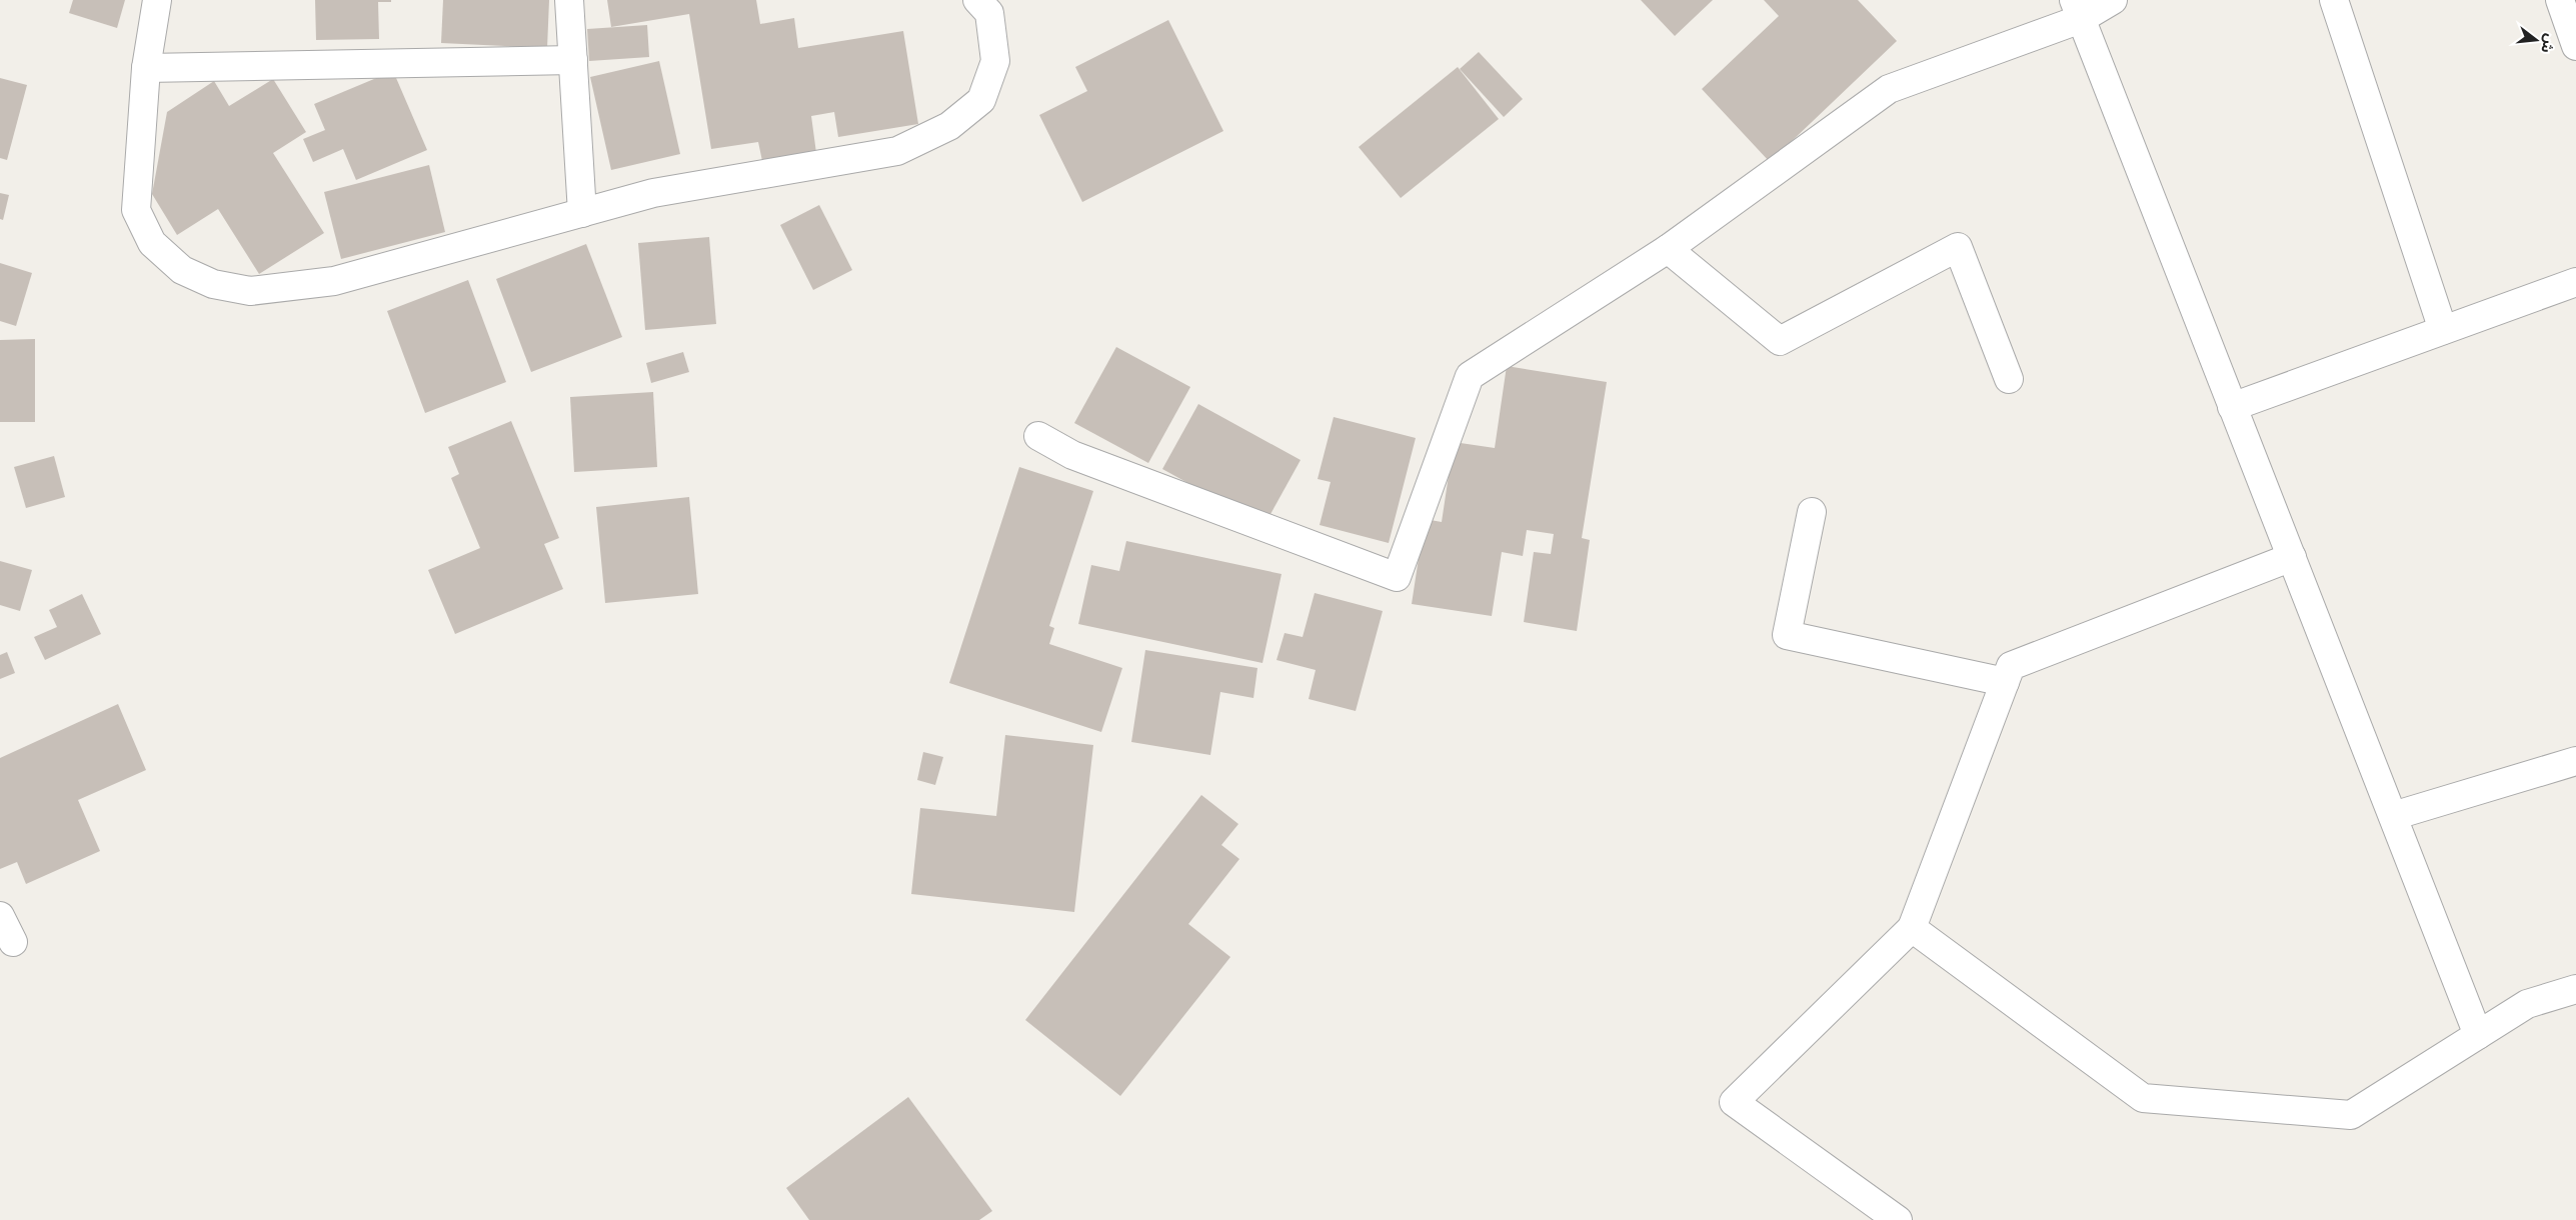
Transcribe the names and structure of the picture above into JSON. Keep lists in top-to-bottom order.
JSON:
{
  "north": "right"
}
